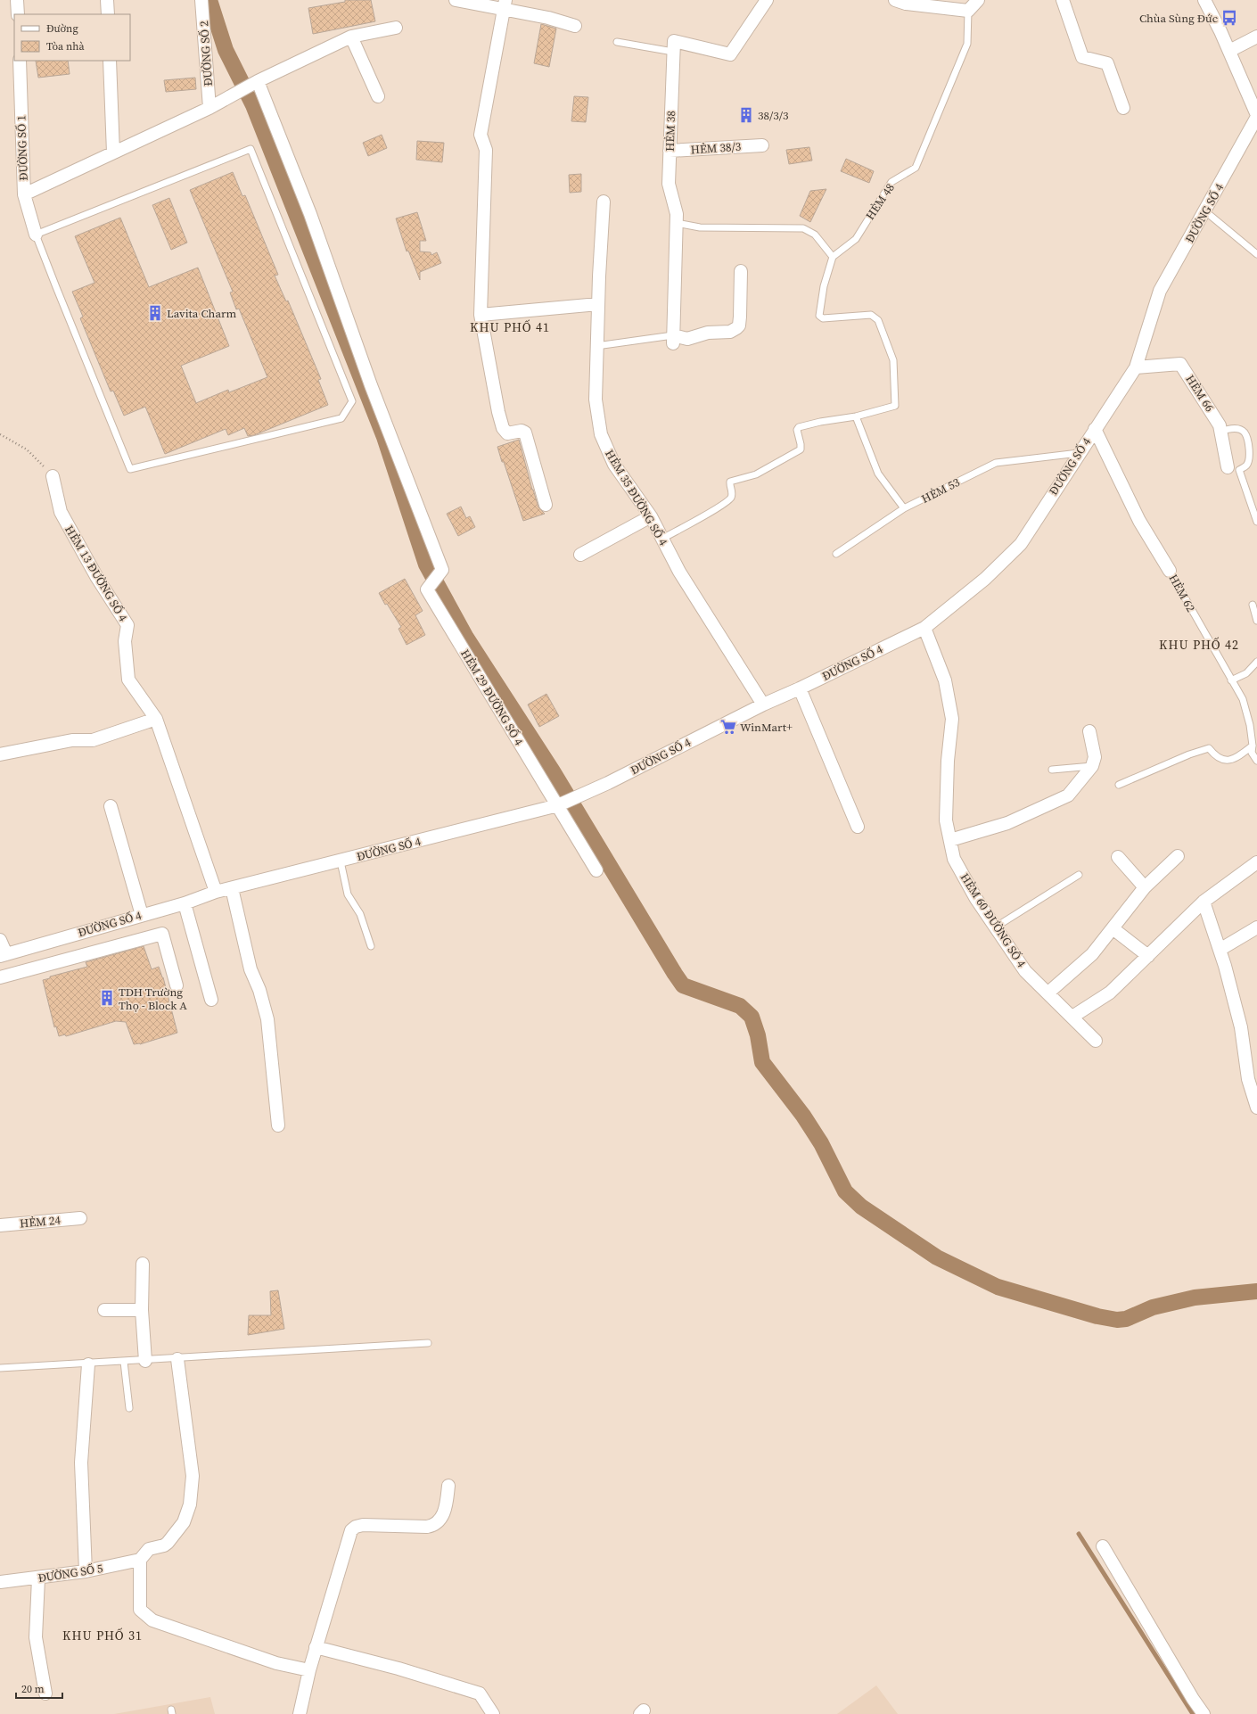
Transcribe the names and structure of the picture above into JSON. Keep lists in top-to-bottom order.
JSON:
{
  "streets": {
    "street": [
      "ĐƯỜNG SỐ 2",
      "HẺM 38",
      "ĐƯỜNG SỐ 1",
      "HẺM 38/3",
      "ĐƯỜNG SỐ 4",
      "HẺM 66",
      "HẺM 35 ĐƯỜNG SỐ 4",
      "HẺM 13 ĐƯỜNG SỐ 4",
      "HẺM 62",
      "HẺM 29 ĐƯỜNG SỐ 4",
      "HẺM 60 ĐƯỜNG SỐ 4",
      "HẺM 24",
      "ĐƯỜNG SỐ 5"
    ],
    "lane": ["HẺM 48", "HẺM 53"]
  },
  "crossings": [
    ["HẺM 38", "HẺM 38/3"],
    ["ĐƯỜNG SỐ 4", "HẺM 66"],
    ["ĐƯỜNG SỐ 4", "HẺM 53"],
    ["ĐƯỜNG SỐ 4", "HẺM 35 ĐƯỜNG SỐ 4"],
    ["ĐƯỜNG SỐ 4", "HẺM 13 ĐƯỜNG SỐ 4"],
    ["ĐƯỜNG SỐ 4", "HẺM 62"],
    ["ĐƯỜNG SỐ 4", "HẺM 29 ĐƯỜNG SỐ 4"],
    ["ĐƯỜNG SỐ 4", "HẺM 60 ĐƯỜNG SỐ 4"]
  ],
  "districts": ["KHU PHỐ 41", "KHU PHỐ 42", "KHU PHỐ 31"],
  "places": {
    "bus stop": ["Chùa Sùng Đức"],
    "building": ["38/3/3", "Lavita Charm", "TDH Trường Thọ - Block A"],
    "supermarket": ["WinMart+"]
  },
  "legend": ["Đường", "Tòa nhà"],
  "scale_bar": "20 m"
}
